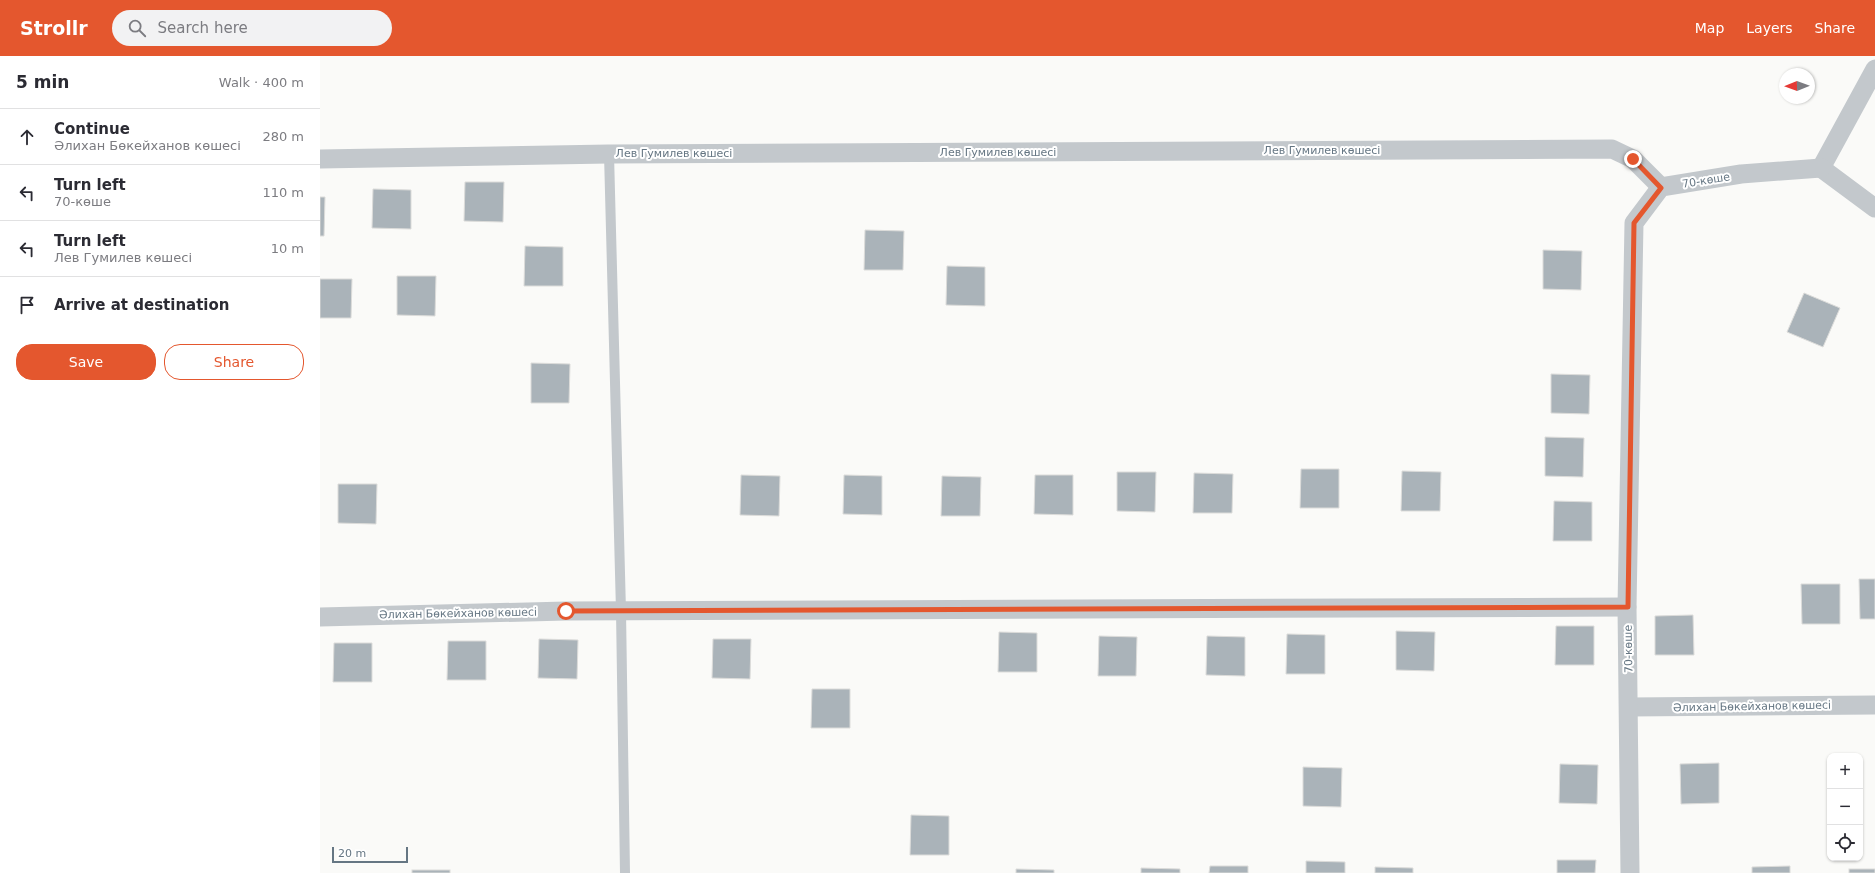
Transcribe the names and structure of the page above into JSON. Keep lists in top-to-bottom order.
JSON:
{
  "streets": {
    "street": ["Лев Гумилев көшесі", "70-көше", "Әлихан Бөкейханов көшесі"]
  },
  "crossings": [
    ["Лев Гумилев көшесі", "70-көше"],
    ["70-көше", "Әлихан Бөкейханов көшесі"]
  ],
  "scale_bar": "20 m",
  "north": "left",
  "page": {
    "header": "Strollr",
    "search": "Search here",
    "nav": ["Map", "Layers", "Share"],
    "heading": ["5 min", "Walk · 400 m"],
    "list": [
      ["Continue", "Әлихан Бөкейханов көшесі", "280 m"],
      ["Turn left", "70-көше", "110 m"],
      ["Turn left", "Лев Гумилев көшесі", "10 m"],
      "Arrive at destination"
    ],
    "buttons": ["Save", "Share"],
    "map_buttons": ["+", "−"],
    "scale": "20 m"
  }
}
